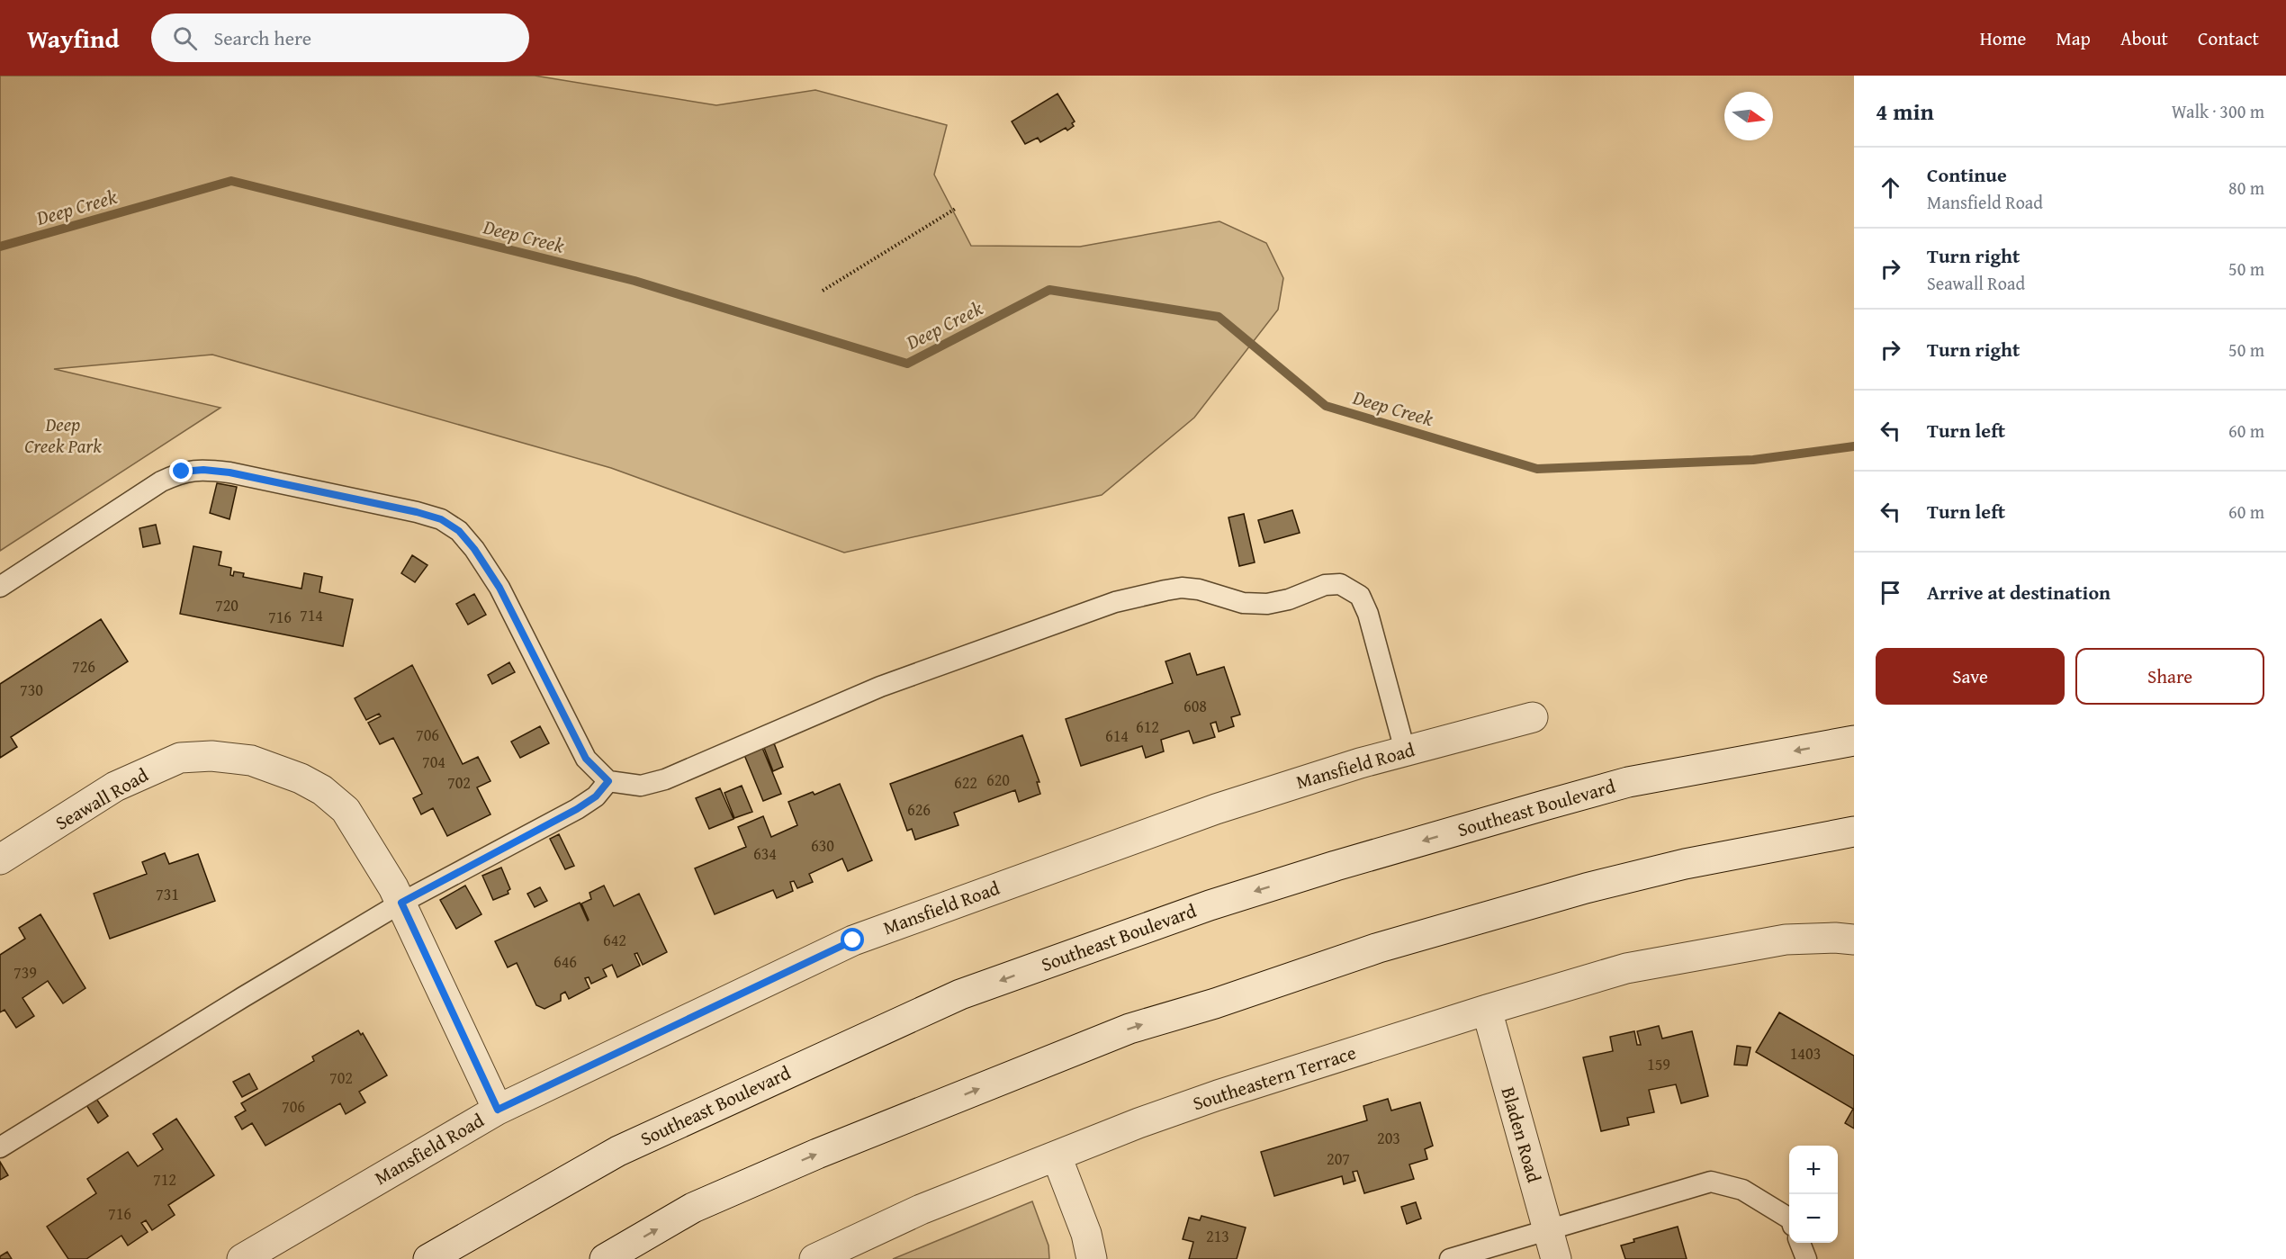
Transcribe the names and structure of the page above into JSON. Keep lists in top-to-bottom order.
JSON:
{
  "streets": {
    "street": [
      "Mansfield Road",
      "Seawall Road",
      "Southeast Boulevard",
      "Southeastern Terrace",
      "Bladen Road"
    ]
  },
  "crossings": [
    ["Mansfield Road", "Seawall Road"],
    ["Southeastern Terrace", "Bladen Road"]
  ],
  "water": ["Deep Creek"],
  "parks": ["Deep Creek Park"],
  "house_numbers": [
    "720",
    "714",
    "716",
    "726",
    "730",
    "608",
    "612",
    "706",
    "614",
    "704",
    "620",
    "702",
    "622",
    "626",
    "630",
    "634",
    "731",
    "642",
    "646",
    "739",
    "1403",
    "159",
    "702",
    "706",
    "203",
    "207",
    "712",
    "716",
    "213"
  ],
  "north": "right",
  "page": {
    "header": "Wayfind",
    "search": "Search here",
    "nav": [
      "Home",
      "Map",
      "About",
      "Contact"
    ],
    "heading": ["4 min", "Walk · 300 m"],
    "list": [
      ["Continue", "Mansfield Road", "80 m"],
      ["Turn right", "Seawall Road", "50 m"],
      ["Turn right", "50 m"],
      ["Turn left", "60 m"],
      ["Turn left", "60 m"],
      "Arrive at destination"
    ],
    "buttons": ["Save", "Share"],
    "map_buttons": ["+", "−"]
  }
}
